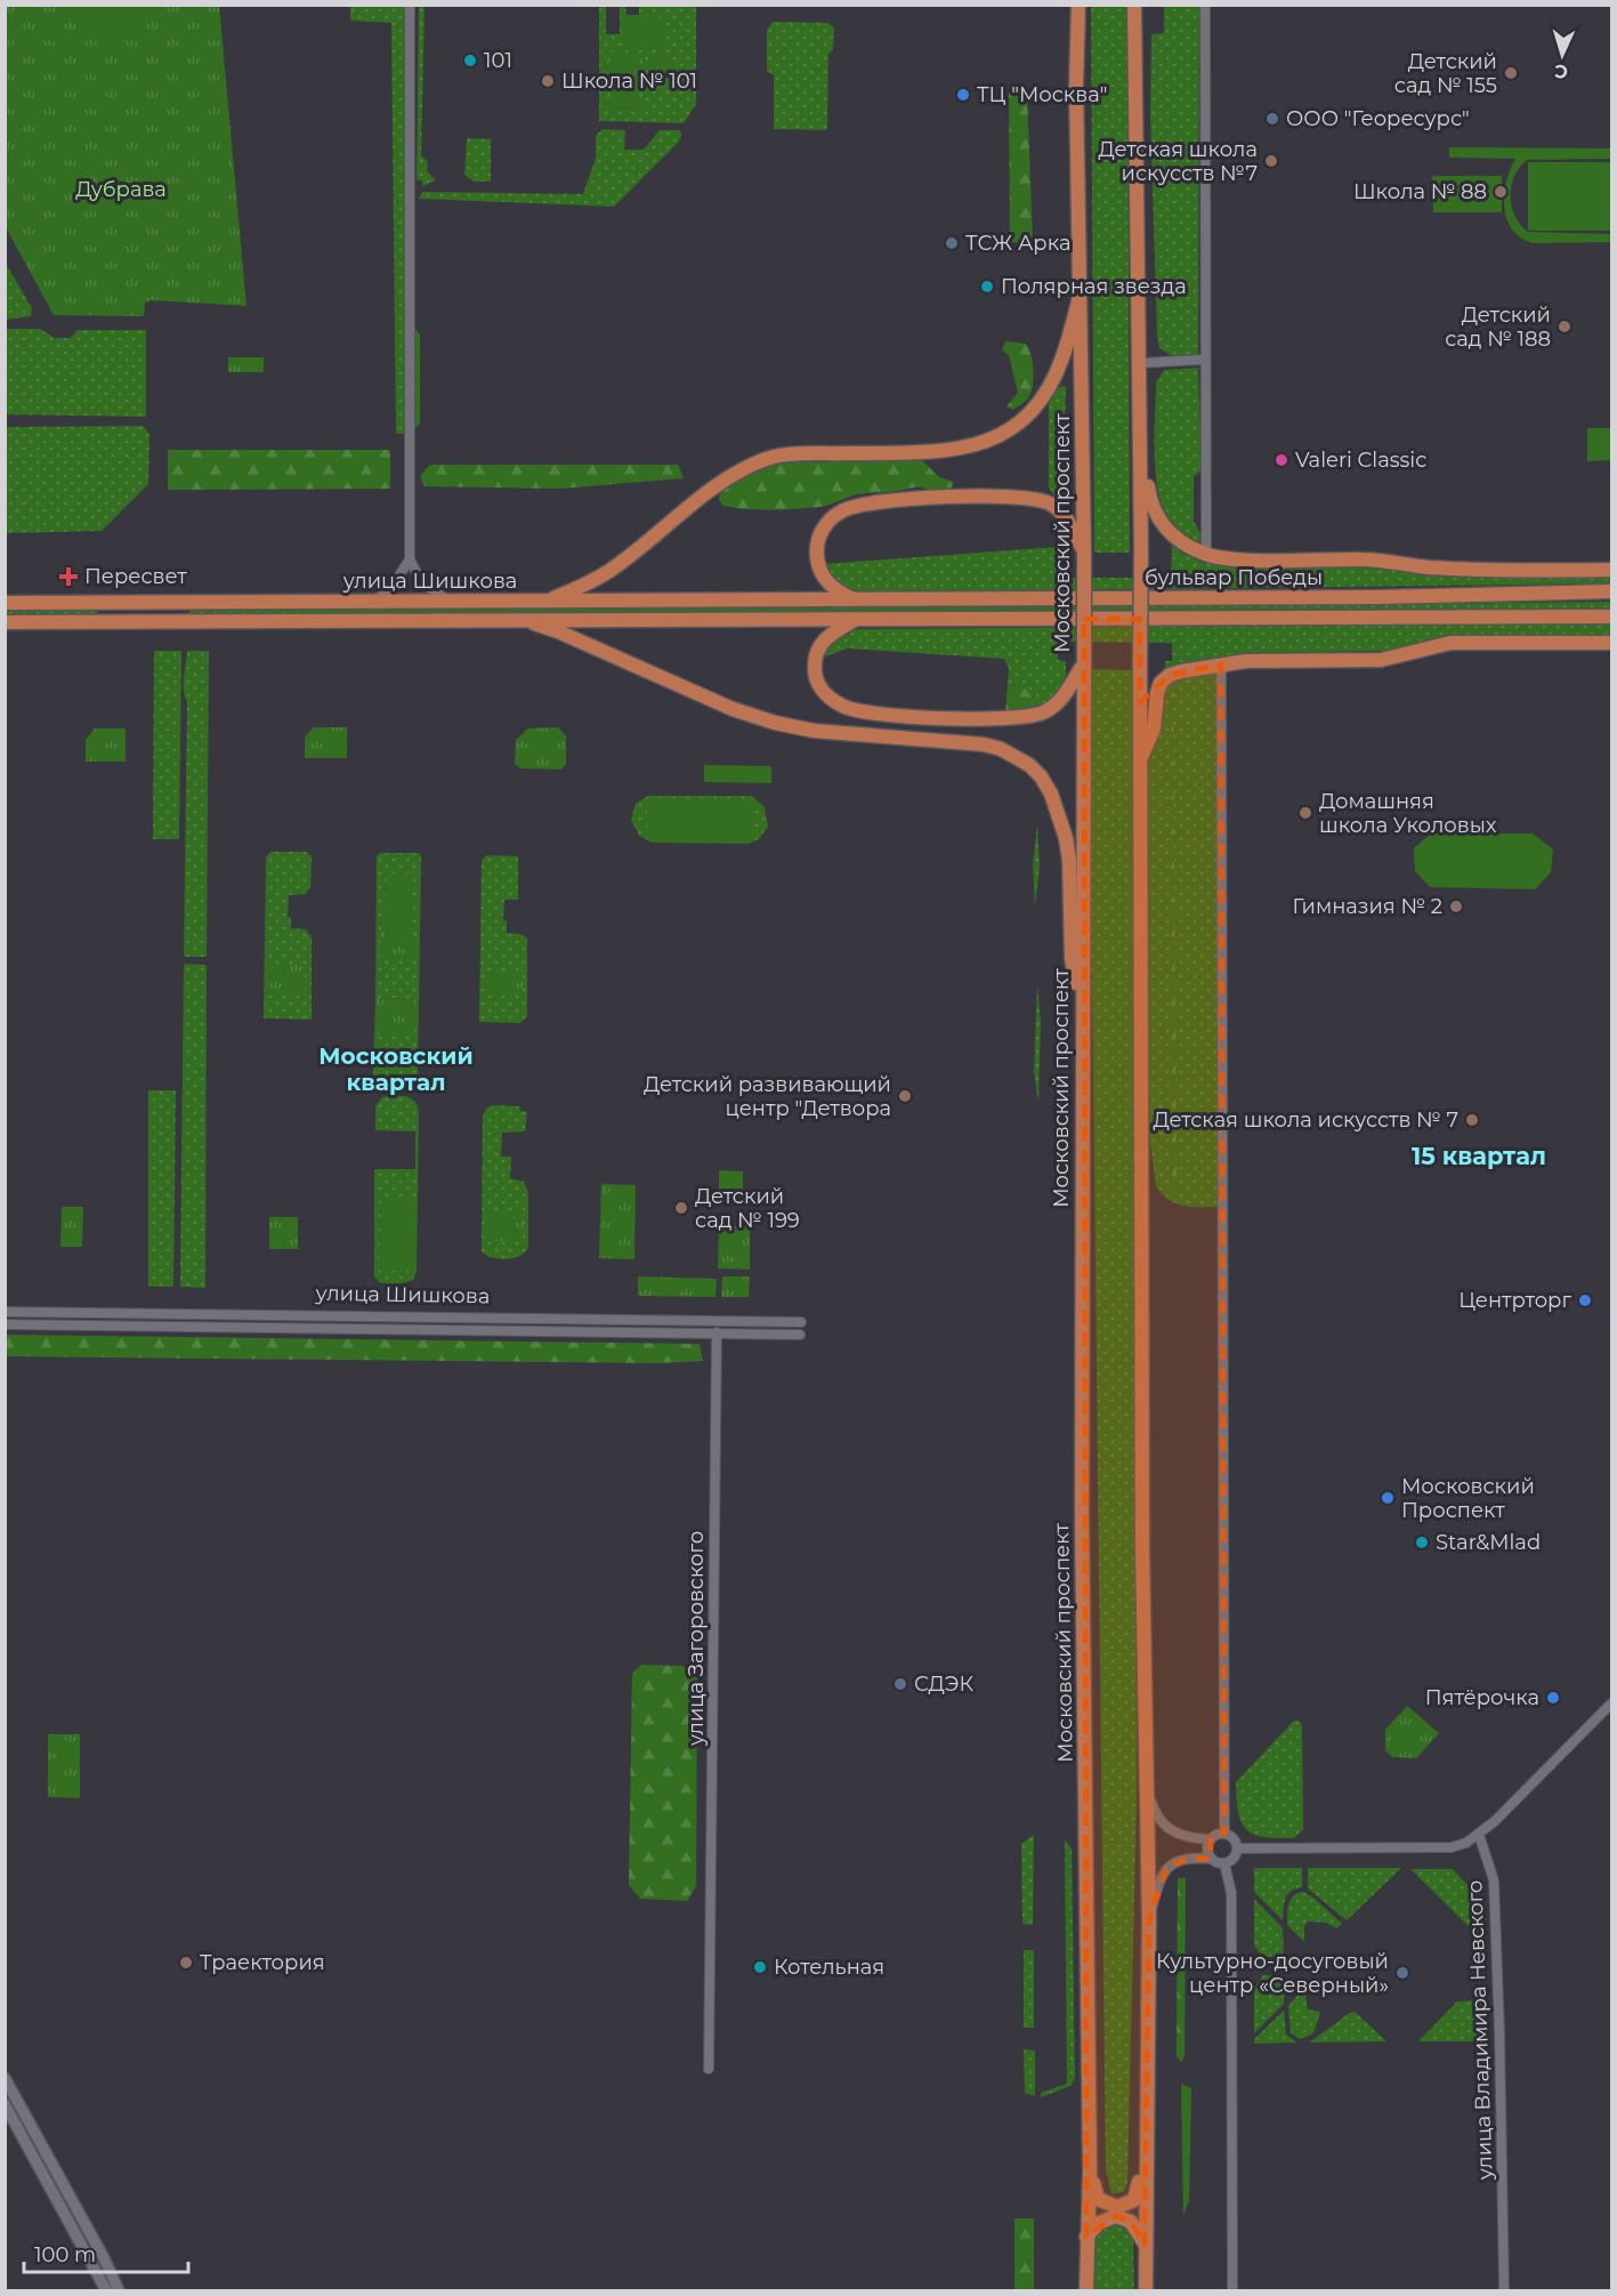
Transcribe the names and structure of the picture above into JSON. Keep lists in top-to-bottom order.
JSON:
{
  "streets": {
    "main road": ["Московский проспект", "бульвар Победы", "улица Шишкова"],
    "street": ["улица Загоровского", "улица Владимира Невского"]
  },
  "crossings": [
    ["бульвар Победы", "улица Шишкова"],
    ["улица Шишкова", "улица Загоровского"]
  ],
  "districts": ["Московский квартал", "15 квартал"],
  "parks": ["Дубрава"],
  "places": {
    "other": [
      "101",
      "Детский сад № 155",
      "Школа № 101",
      "ТЦ \"Москва\"",
      "ООО \"Георесурс\"",
      "Детская школа искусств №7",
      "Школа № 88",
      "ТСЖ Арка",
      "Полярная звезда",
      "Детский сад № 188",
      "Valeri Classic",
      "Домашняя школа Уколовых",
      "Гимназия № 2",
      "Детский развивающий центр \"Детвора",
      "Детская школа искусств № 7",
      "Детский сад № 199",
      "Центрторг",
      "Московский Проспект",
      "Star&Mlad",
      "СДЭК",
      "Пятёрочка",
      "Траектория",
      "Котельная",
      "Культурно-досуговый центр «Северный»"
    ],
    "health": ["Пересвет"]
  },
  "scale_bar": "100 m",
  "north": "bottom"
}
